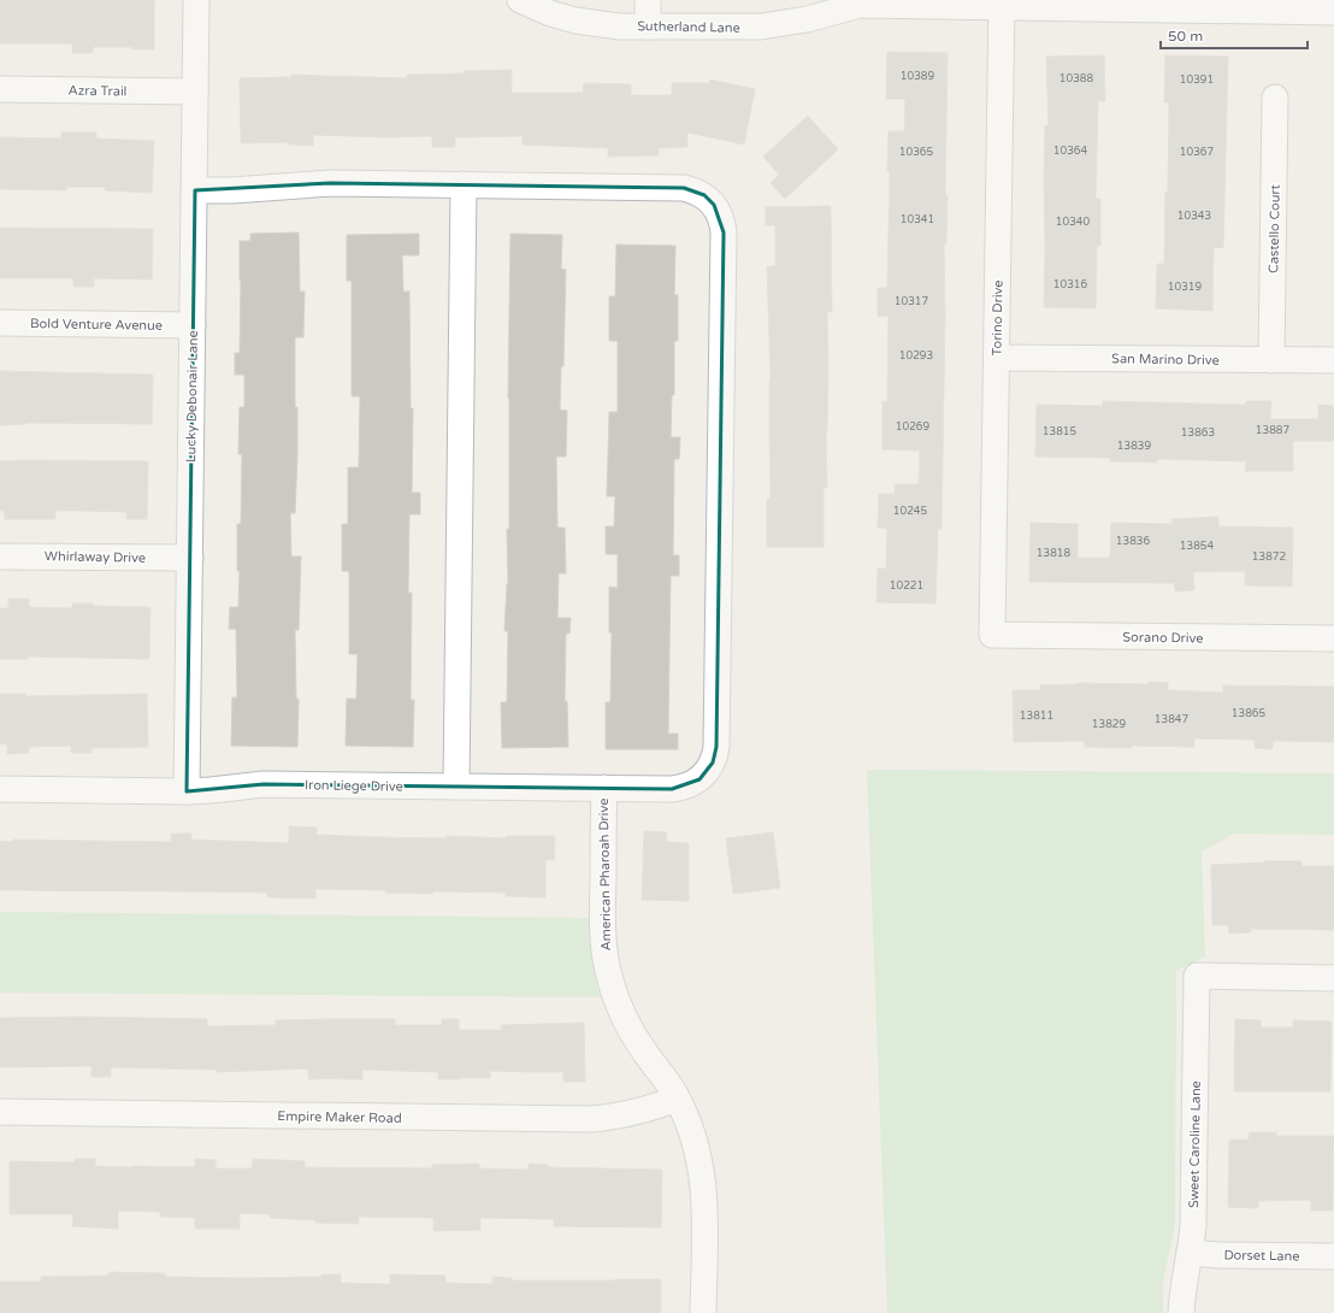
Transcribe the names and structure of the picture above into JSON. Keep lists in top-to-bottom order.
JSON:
{
  "streets": {
    "street": [
      "Sutherland Lane",
      "Azra Trail",
      "Castello Court",
      "Torino Drive",
      "Bold Venture Avenue",
      "San Marino Drive",
      "Lucky Debonair Lane",
      "Whirlaway Drive",
      "Sorano Drive",
      "Iron Liege Drive",
      "American Pharoah Drive",
      "Empire Maker Road",
      "Sweet Caroline Lane",
      "Dorset Lane"
    ]
  },
  "crossings": [
    ["Sutherland Lane", "Torino Drive"],
    ["Azra Trail", "Lucky Debonair Lane"],
    ["Castello Court", "San Marino Drive"],
    ["Torino Drive", "San Marino Drive"],
    ["Torino Drive", "Sorano Drive"],
    ["Bold Venture Avenue", "Lucky Debonair Lane"],
    ["Lucky Debonair Lane", "Whirlaway Drive"],
    ["Lucky Debonair Lane", "Iron Liege Drive"],
    ["Iron Liege Drive", "American Pharoah Drive"],
    ["American Pharoah Drive", "Empire Maker Road"],
    ["Sweet Caroline Lane", "Dorset Lane"]
  ],
  "house_numbers": [
    "10389",
    "10388",
    "10391",
    "10364",
    "10365",
    "10367",
    "10343",
    "10341",
    "10340",
    "10316",
    "10319",
    "10317",
    "10293",
    "10269",
    "13887",
    "13815",
    "13863",
    "13839",
    "10245",
    "13836",
    "13854",
    "13818",
    "13872",
    "10221",
    "13865",
    "13811",
    "13847",
    "13829"
  ],
  "scale_bar": "50 m"
}
